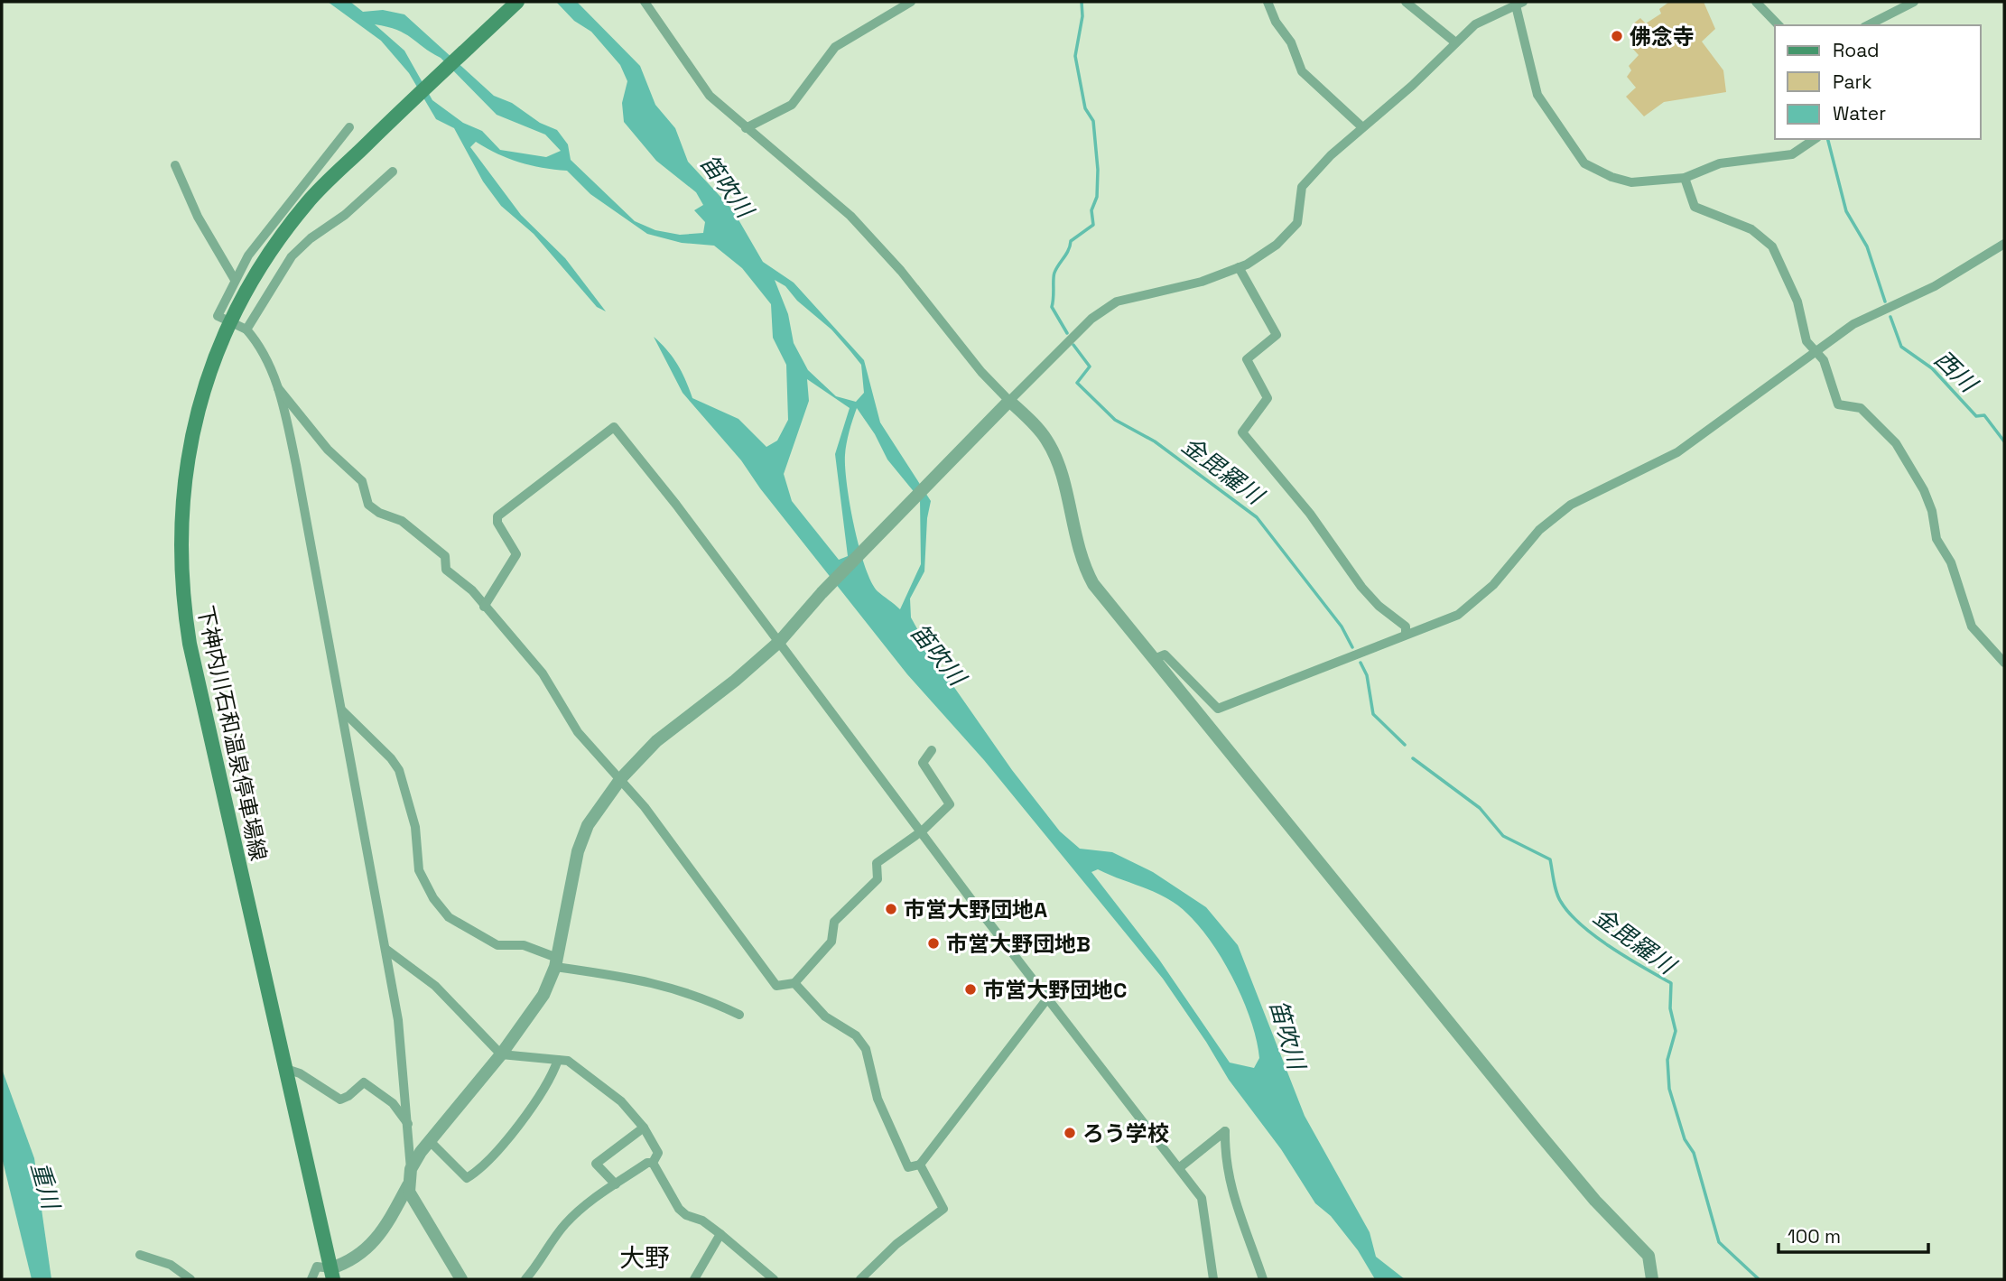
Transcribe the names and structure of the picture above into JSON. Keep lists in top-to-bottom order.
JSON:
{
  "streets": {
    "main road": ["下神内川石和温泉停車場線"]
  },
  "districts": ["大野"],
  "water": [
    "笛吹川",
    "西川",
    "金毘羅川",
    "重川"
  ],
  "places": [
    "佛念寺",
    "市営大野団地A",
    "市営大野団地B",
    "市営大野団地C",
    "ろう学校"
  ],
  "legend": ["Road", "Park", "Water"],
  "scale_bar": "100 m"
}
